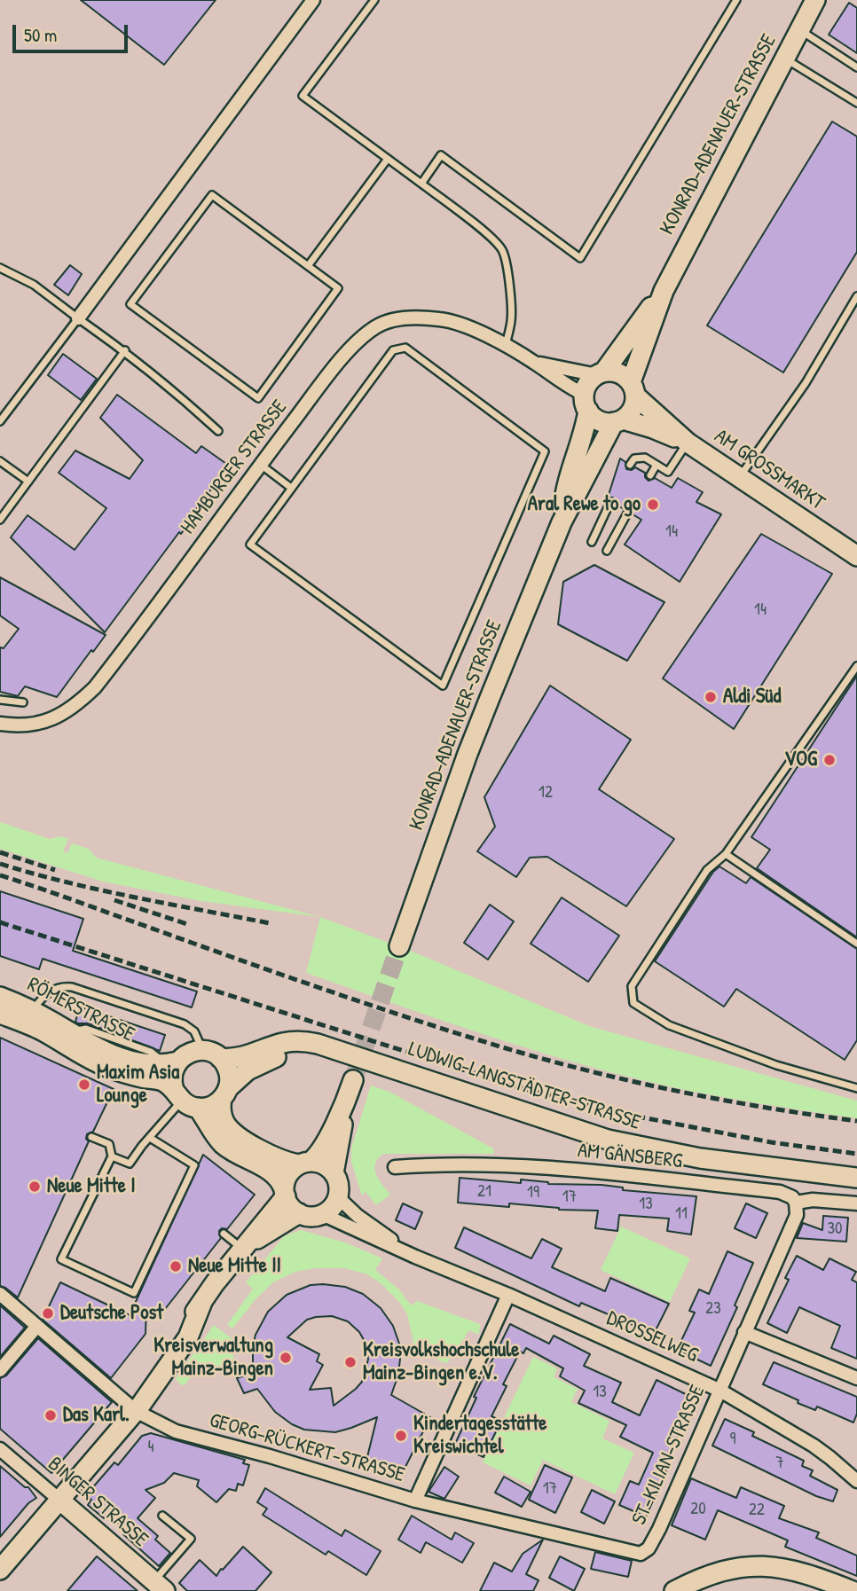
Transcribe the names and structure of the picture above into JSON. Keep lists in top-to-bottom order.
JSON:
{
  "streets": {
    "main road": [
      "KONRAD-ADENAUER-STRASSE",
      "AM GROSSMARKT",
      "RÖMERSTRASSE",
      "LUDWIG-LANGSTÄDTER-STRASSE",
      "BINGER STRASSE"
    ],
    "street": [
      "HAMBURGER STRASSE",
      "AM GÄNSBERG",
      "DROSSELWEG",
      "GEORG-RÜCKERT-STRASSE",
      "ST-KILIAN-STRASSE"
    ]
  },
  "crossings": [
    ["KONRAD-ADENAUER-STRASSE", "HAMBURGER STRASSE"],
    ["KONRAD-ADENAUER-STRASSE", "AM GROSSMARKT"],
    ["HAMBURGER STRASSE", "AM GROSSMARKT"],
    ["RÖMERSTRASSE", "LUDWIG-LANGSTÄDTER-STRASSE"],
    ["AM GÄNSBERG", "ST-KILIAN-STRASSE"],
    ["DROSSELWEG", "ST-KILIAN-STRASSE"],
    ["GEORG-RÜCKERT-STRASSE", "ST-KILIAN-STRASSE"]
  ],
  "places": [
    "Aral Rewe to go",
    "Aldi Süd",
    "VOG",
    "Maxim Asia Lounge",
    "Neue Mitte I",
    "Neue Mitte II",
    "Deutsche Post",
    "Kreisverwaltung Mainz-Bingen",
    "Kreisvolkshochschule Mainz-Bingen e.V.",
    "Das Karl.",
    "Kindertagesstätte Kreiswichtel"
  ],
  "house_numbers": [
    "14",
    "14",
    "12",
    "21",
    "19",
    "17",
    "13",
    "11",
    "30",
    "23",
    "13",
    "9",
    "4",
    "7",
    "17",
    "20",
    "22"
  ],
  "scale_bar": "50 m"
}
